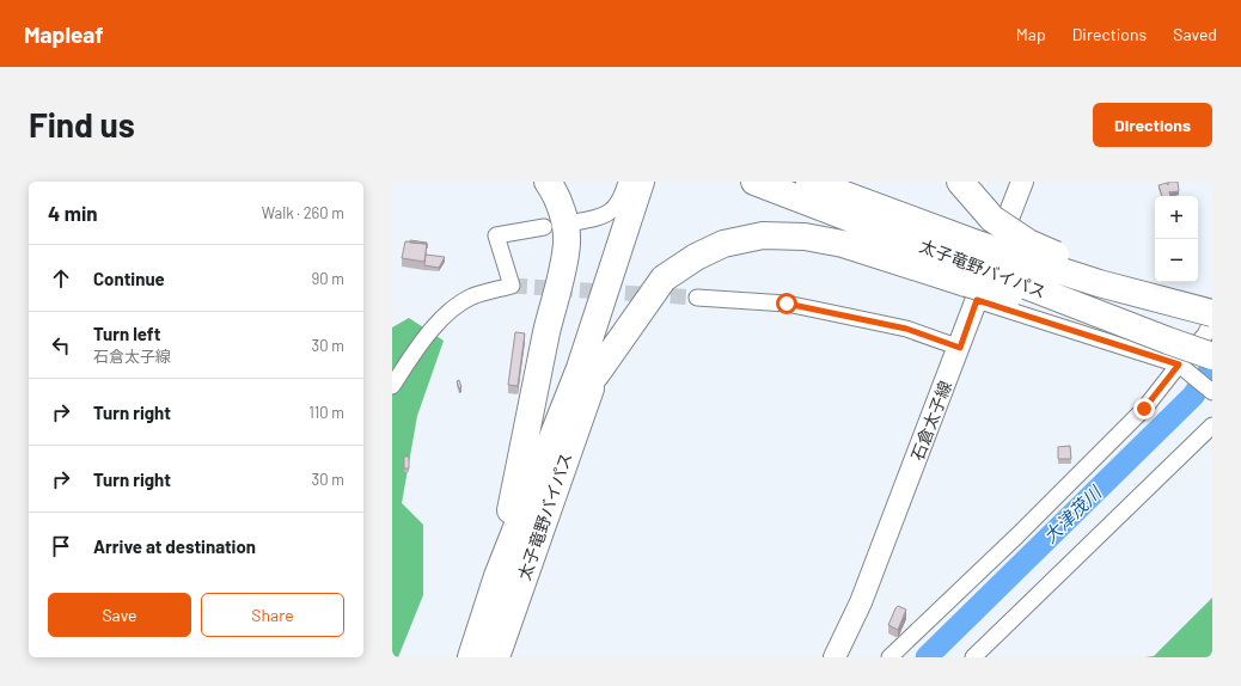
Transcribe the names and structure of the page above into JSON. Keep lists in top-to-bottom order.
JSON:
{
  "streets": {
    "highway": ["太子竜野バイパス"],
    "main road": ["石倉太子線"]
  },
  "crossings": [
    ["太子竜野バイパス", "石倉太子線"]
  ],
  "water": ["大津茂川"],
  "page": {
    "header": "Mapleaf",
    "nav": ["Map", "Directions", "Saved"],
    "buttons": [
      "Directions",
      ["Save", "Share"]
    ],
    "title": "Find us",
    "heading": ["4 min", "Walk · 260 m"],
    "map_buttons": ["+", "−"],
    "list": [
      ["Continue", "90 m"],
      ["Turn left", "石倉太子線", "30 m"],
      ["Turn right", "110 m"],
      ["Turn right", "30 m"],
      "Arrive at destination"
    ]
  }
}
